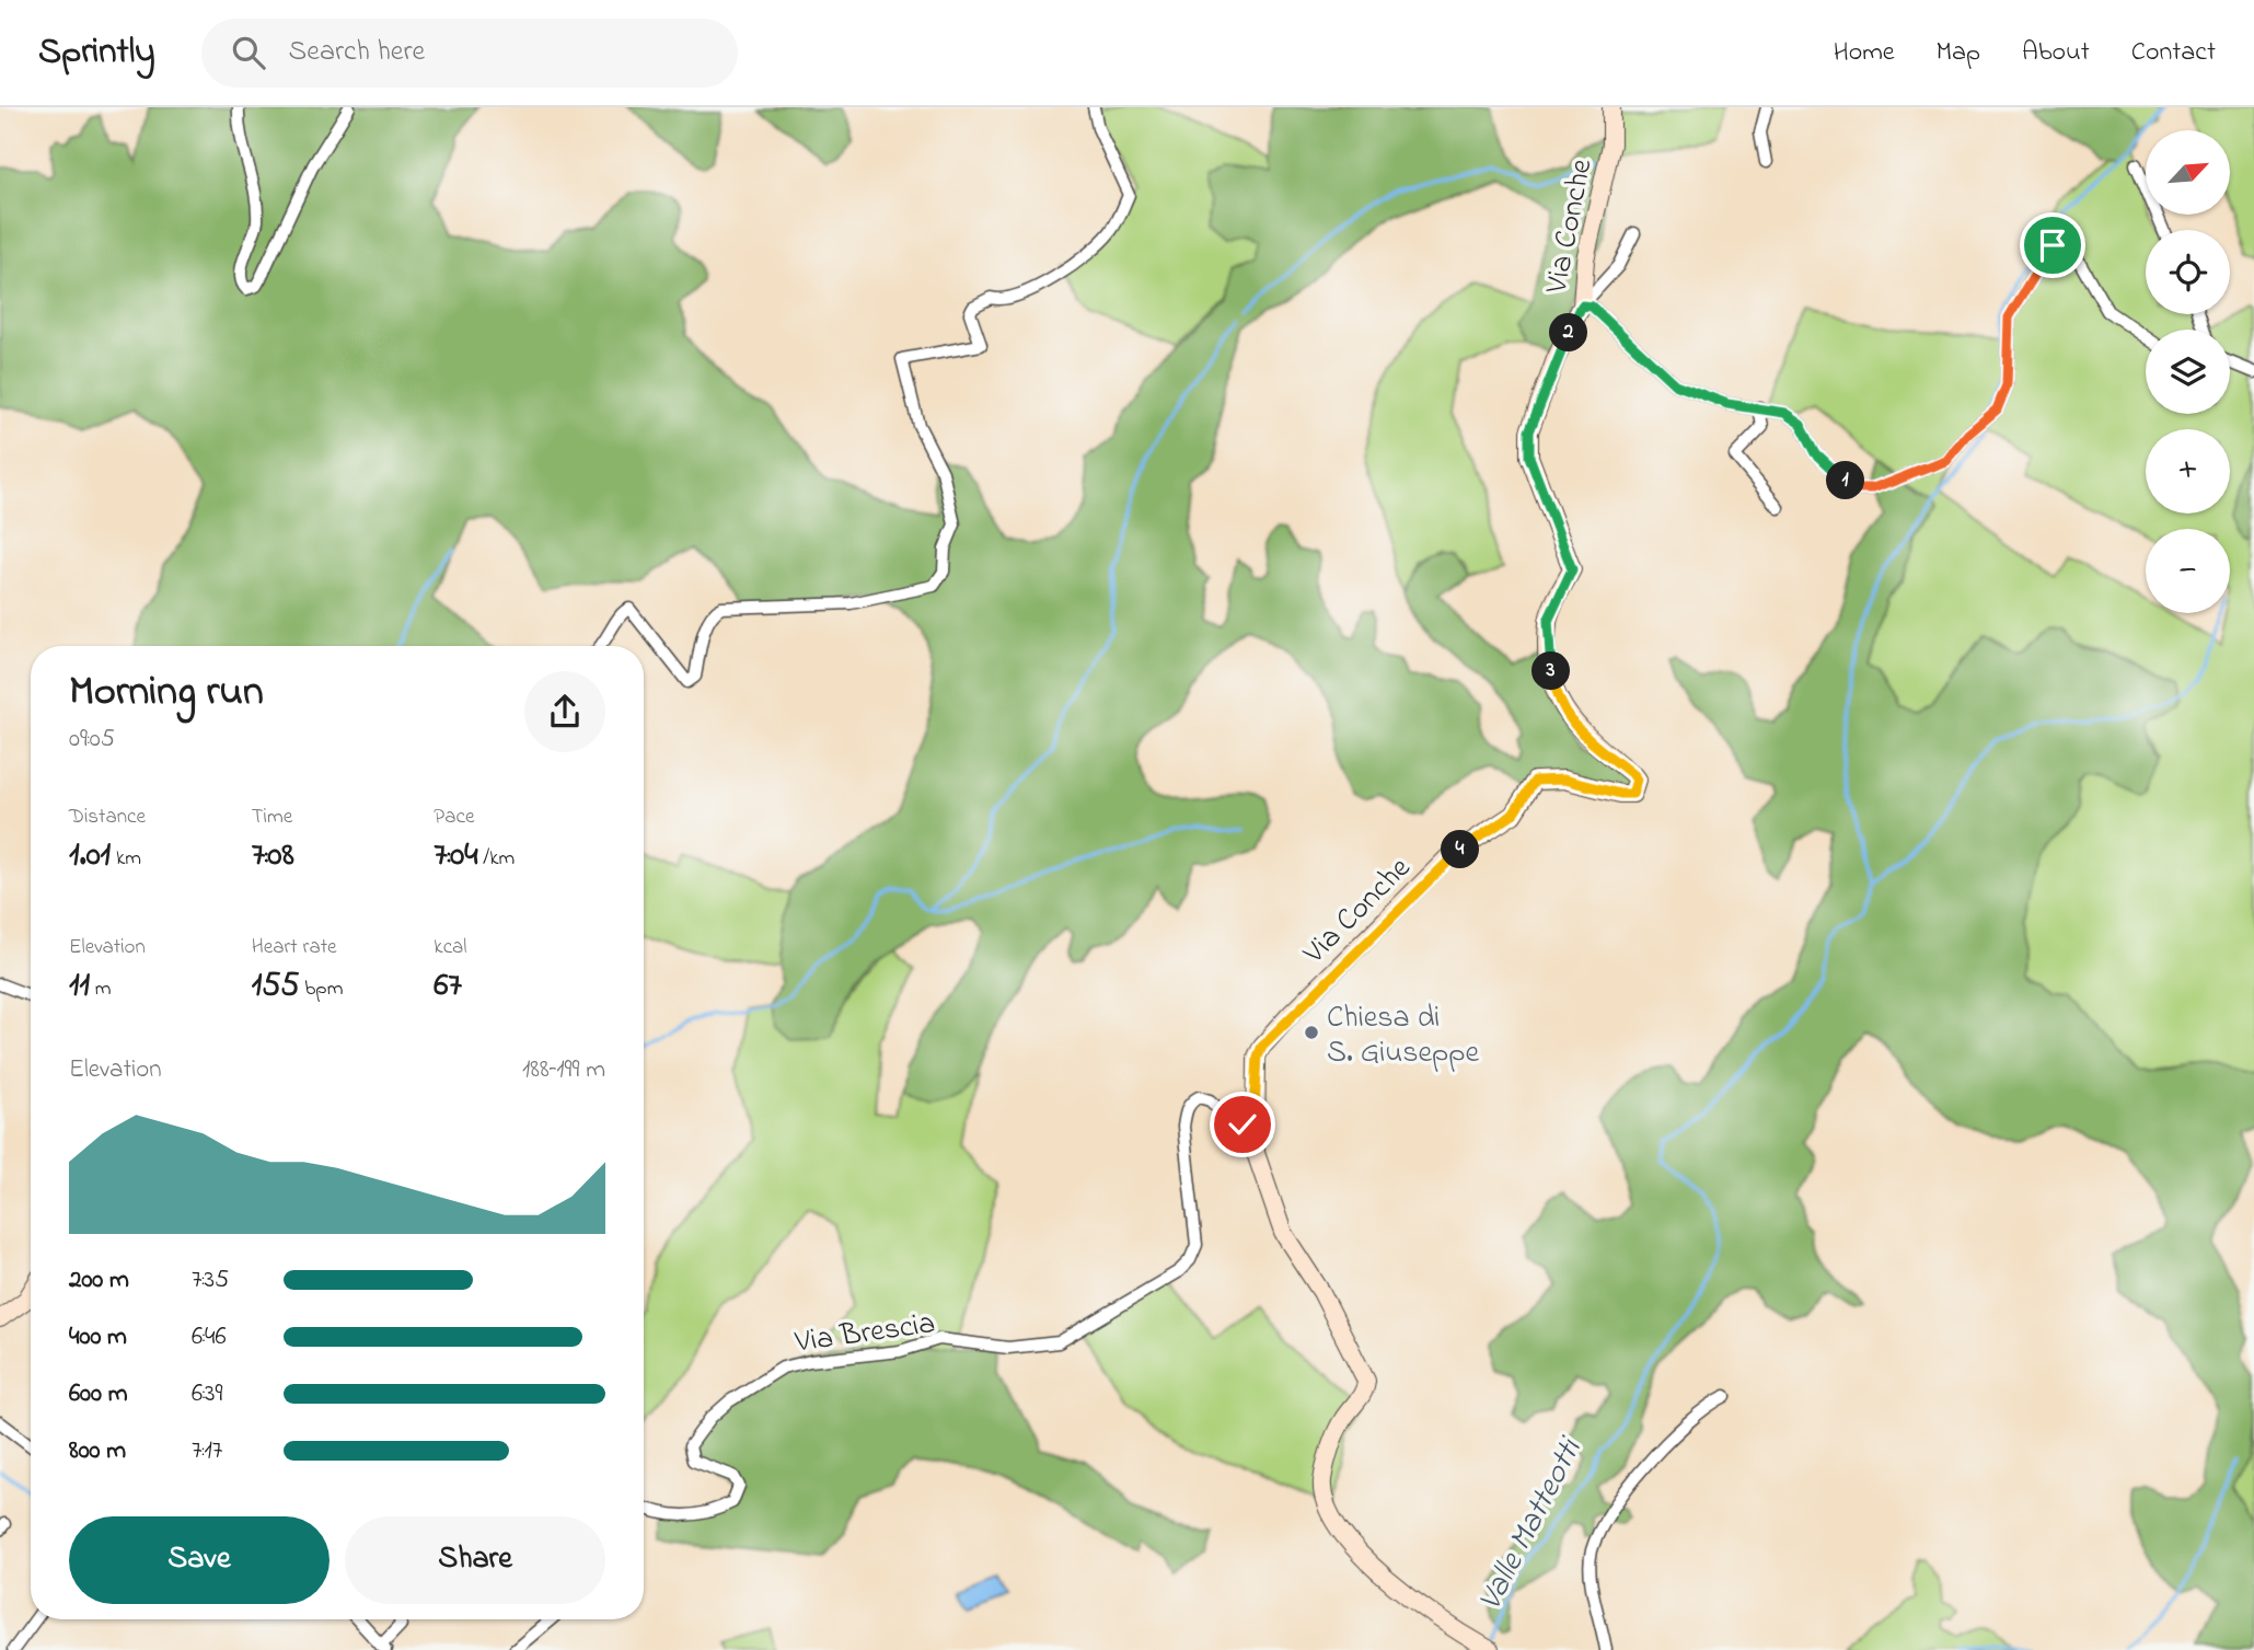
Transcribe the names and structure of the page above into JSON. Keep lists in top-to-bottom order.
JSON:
{
  "streets": {
    "street": ["Via Conche", "Via Brescia"]
  },
  "crossings": [
    ["Via Conche", "Via Brescia"]
  ],
  "water": ["Valle Matteotti"],
  "places": ["Chiesa di S. Giuseppe"],
  "north": "top right",
  "page": {
    "header": "Sprintly",
    "search": "Search here",
    "nav": [
      "Home",
      "Map",
      "About",
      "Contact"
    ],
    "map_buttons": ["+", "−"],
    "pins": [
      "2",
      "1",
      "3",
      "4"
    ],
    "heading": ["Morning run", "09:05"],
    "stats": [
      ["Distance", "1.01 km"],
      ["Time", "7:08"],
      ["Pace", "7:04 /km"],
      ["Elevation", "11 m"],
      ["Heart rate", "155 bpm"],
      ["kcal", "67"]
    ],
    "chart": ["Elevation", "188–199 m"],
    "list": [
      {
        "name": "200 m",
        "note": "7:35"
      },
      {
        "name": "400 m",
        "note": "6:46"
      },
      {
        "name": "600 m",
        "note": "6:39"
      },
      {
        "name": "800 m",
        "note": "7:17"
      }
    ],
    "buttons": ["Save", "Share"]
  }
}
